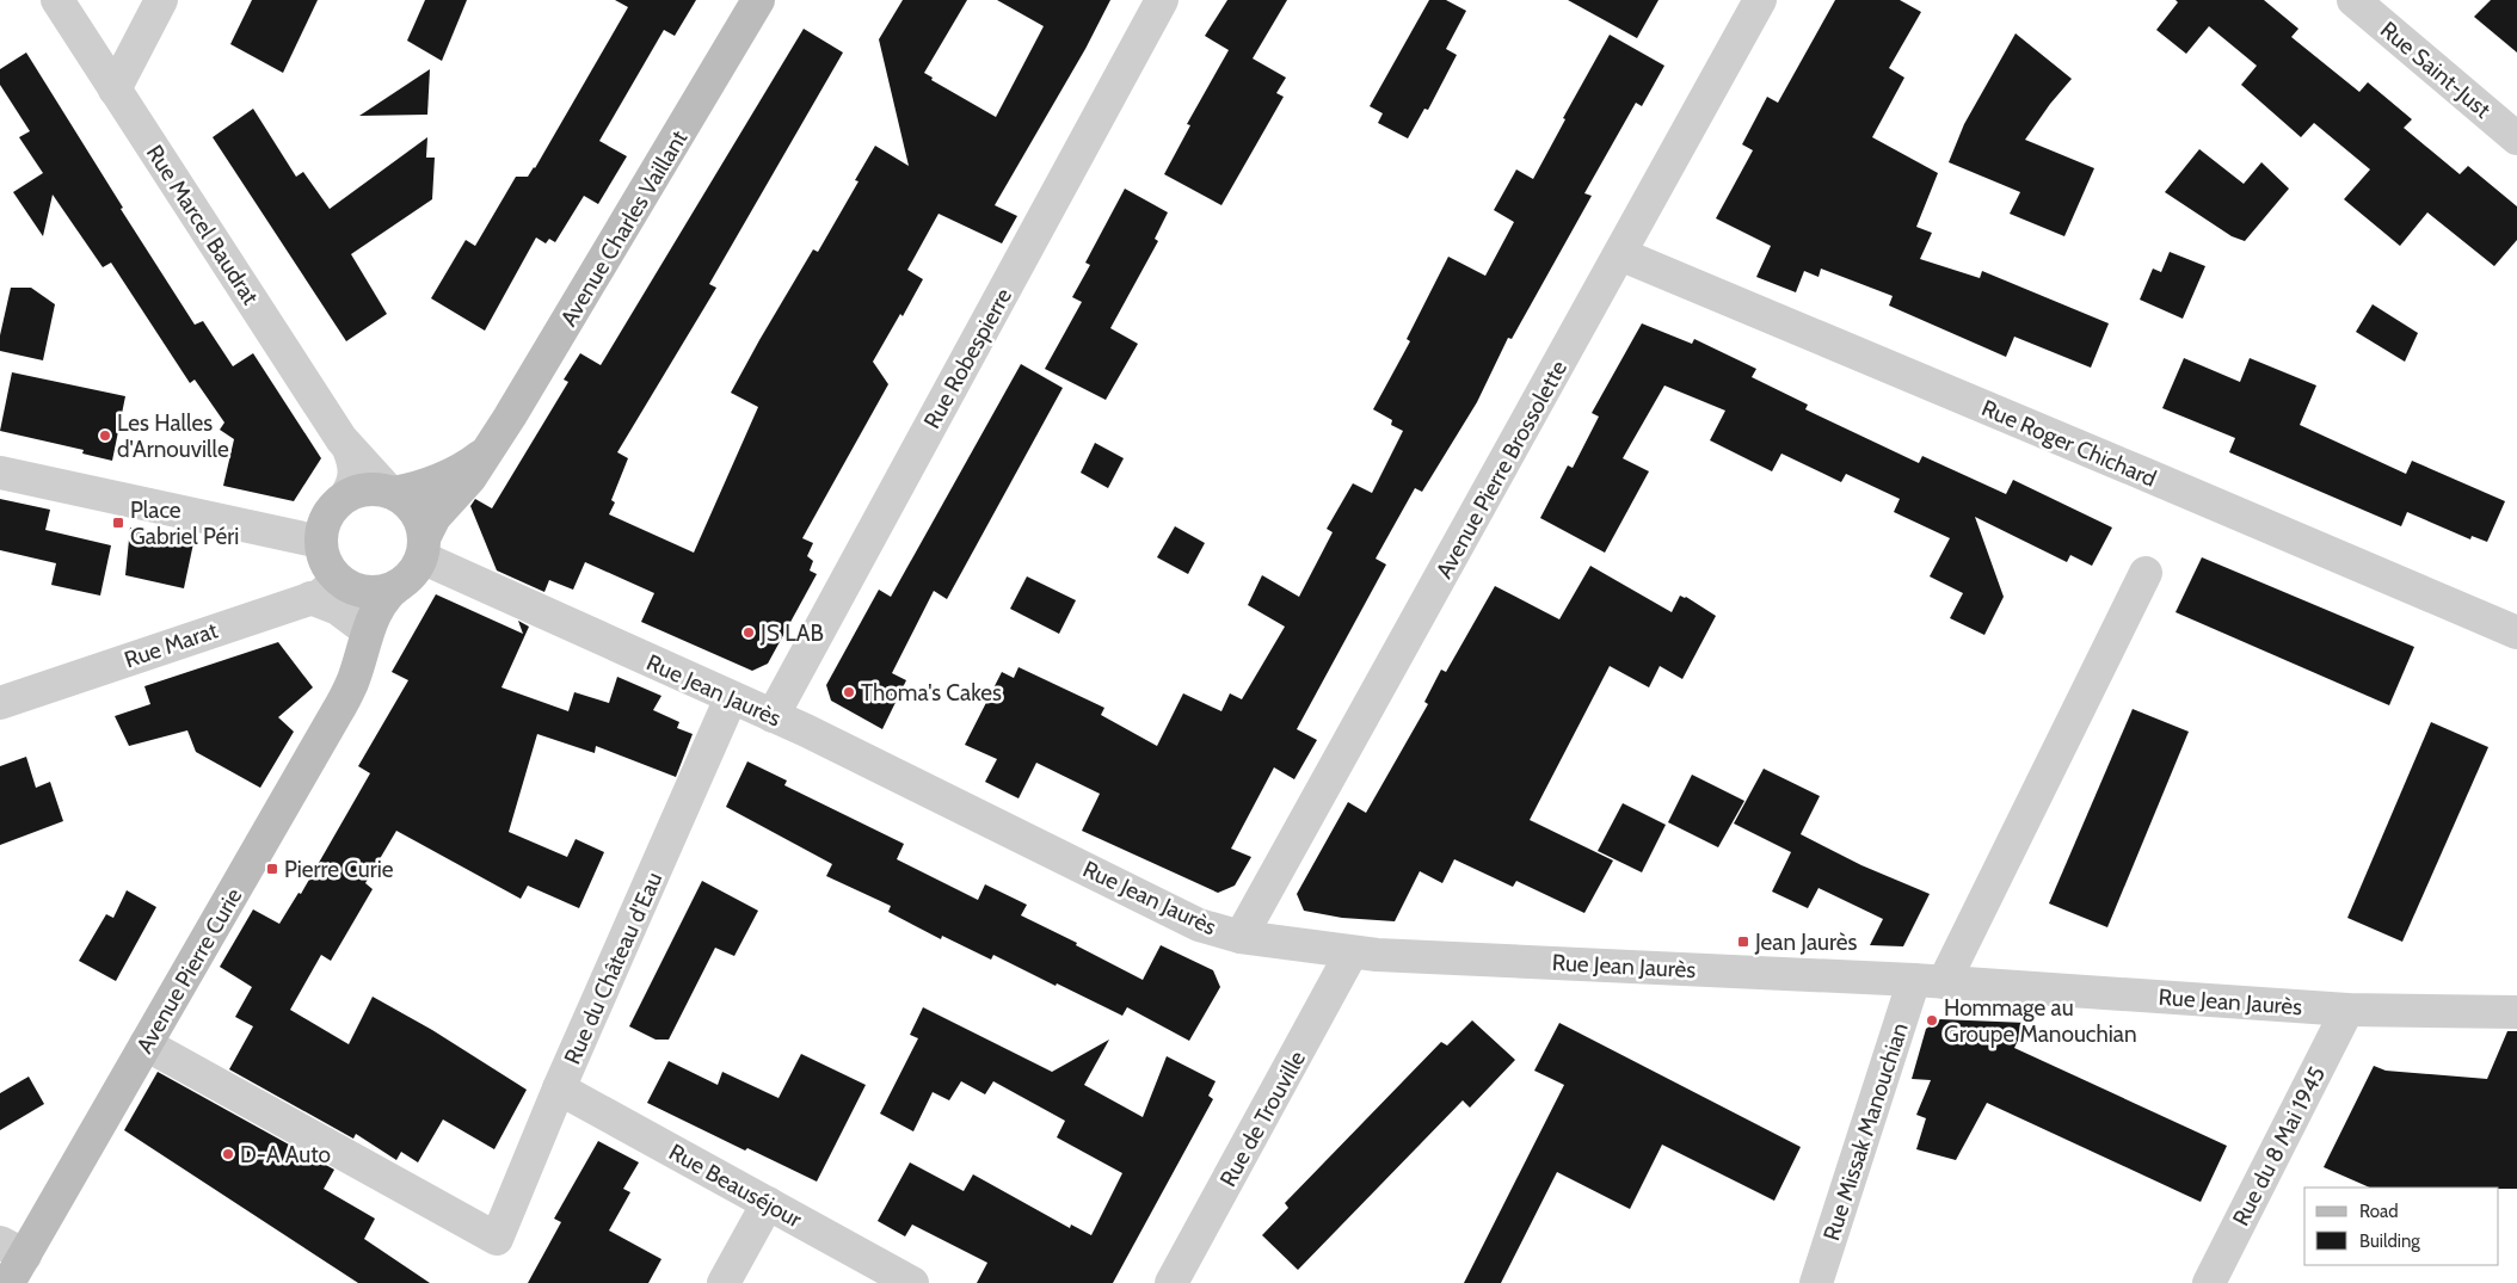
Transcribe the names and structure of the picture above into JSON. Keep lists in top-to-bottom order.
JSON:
{
  "streets": {
    "main road": ["Avenue Charles Vaillant", "Avenue Pierre Curie"],
    "street": [
      "Rue Saint-Just",
      "Rue Marcel Baudrat",
      "Rue Robespierre",
      "Rue Roger Chichard",
      "Avenue Pierre Brossolette",
      "Rue Marat",
      "Rue Jean Jaurès",
      "Rue du Château d'Eau",
      "Rue de Trouville",
      "Rue Missak Manouchian",
      "Rue du 8 Mai 1945",
      "Rue Beauséjour"
    ]
  },
  "crossings": [
    ["Rue Marcel Baudrat", "Avenue Charles Vaillant"],
    ["Rue Marcel Baudrat", "Rue Marat"],
    ["Rue Marcel Baudrat", "Rue Jean Jaurès"],
    ["Rue Marcel Baudrat", "Avenue Pierre Curie"],
    ["Avenue Charles Vaillant", "Rue Marat"],
    ["Avenue Charles Vaillant", "Rue Jean Jaurès"],
    ["Avenue Charles Vaillant", "Avenue Pierre Curie"],
    ["Rue Robespierre", "Rue Jean Jaurès"],
    ["Rue Roger Chichard", "Avenue Pierre Brossolette"],
    ["Avenue Pierre Brossolette", "Rue Jean Jaurès"],
    ["Rue Marat", "Rue Jean Jaurès"],
    ["Rue Marat", "Avenue Pierre Curie"],
    ["Rue Jean Jaurès", "Rue du Château d'Eau"],
    ["Rue Jean Jaurès", "Avenue Pierre Curie"],
    ["Rue Jean Jaurès", "Rue de Trouville"],
    ["Rue Jean Jaurès", "Rue Missak Manouchian"],
    ["Rue Jean Jaurès", "Rue du 8 Mai 1945"],
    ["Rue du Château d'Eau", "Avenue Pierre Curie"],
    ["Rue du Château d'Eau", "Rue Beauséjour"]
  ],
  "places": {
    "other": [
      "Les Halles d'Arnouville",
      "JS LAB",
      "Thoma's Cakes",
      "Hommage au Groupe Manouchian",
      "D-A Auto"
    ],
    "transit": ["Place Gabriel Péri", "Pierre Curie", "Jean Jaurès"]
  },
  "legend": ["Road", "Building"]
}
